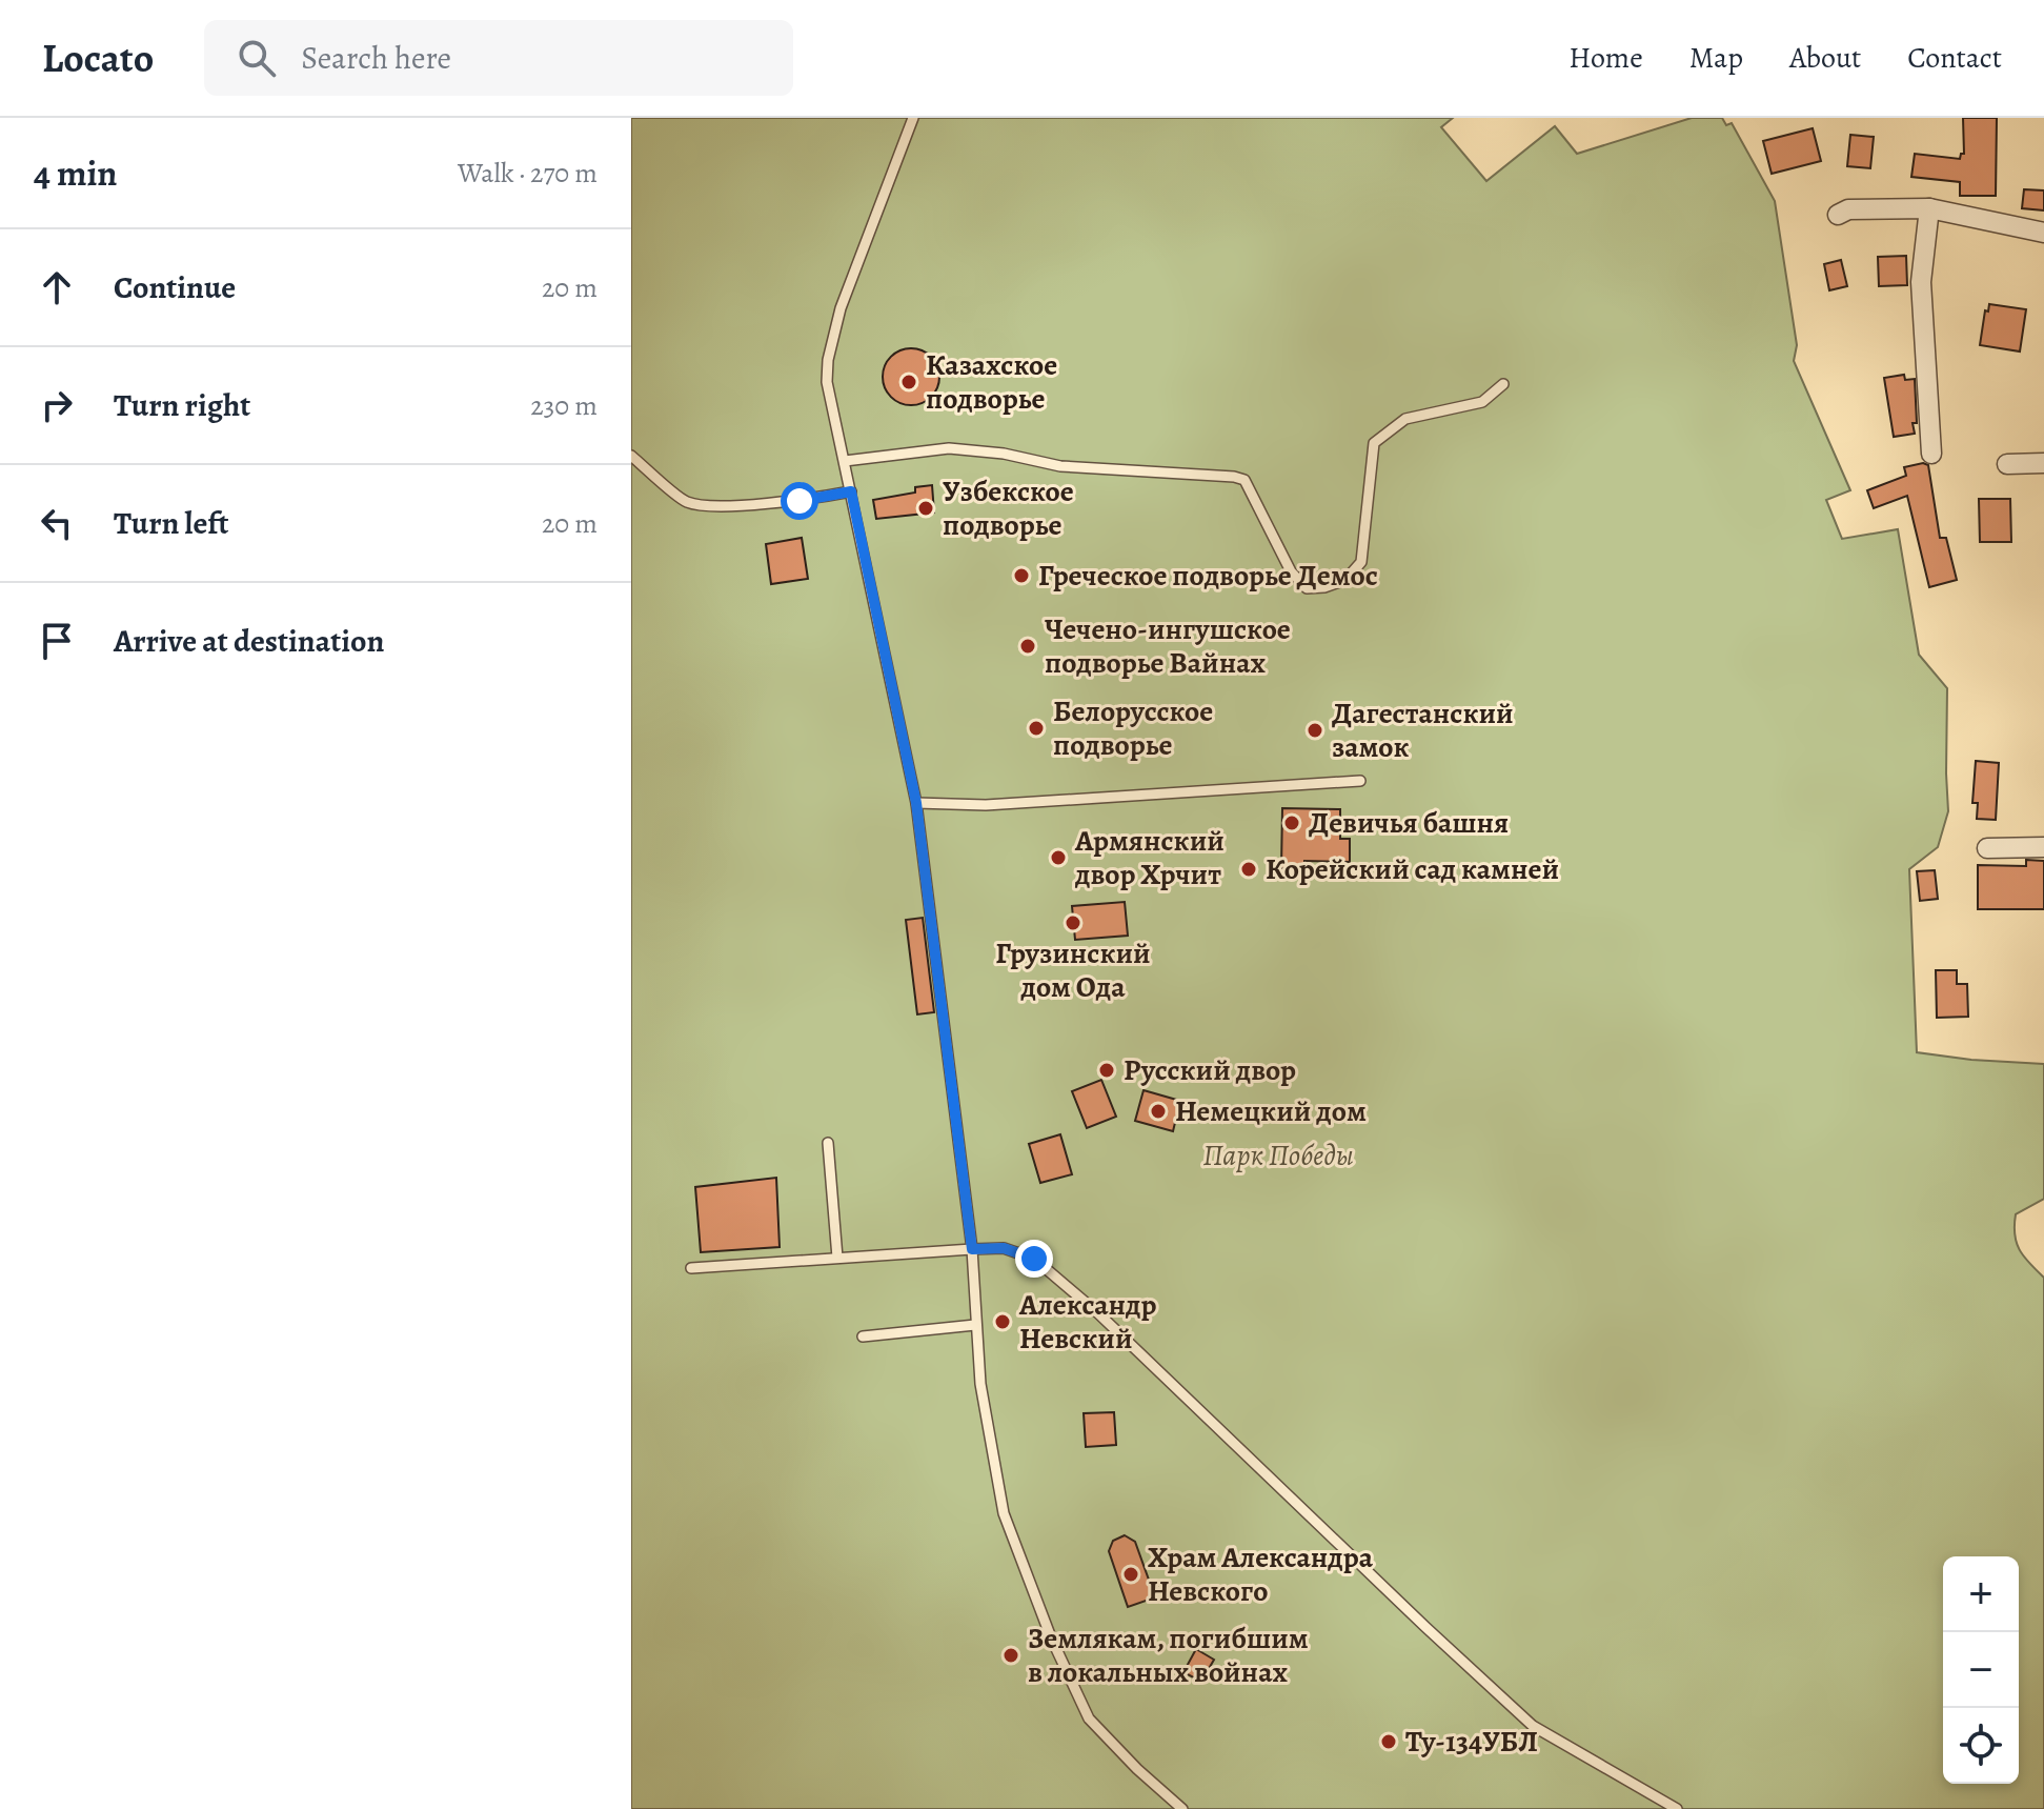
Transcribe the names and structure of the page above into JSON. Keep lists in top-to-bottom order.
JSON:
{
  "parks": ["Парк Победы"],
  "places": [
    "Казахское подворье",
    "Узбекское подворье",
    "Греческое подворье Демос",
    "Чечено-ингушское подворье Вайнах",
    "Белорусское подворье",
    "Дагестанский замок",
    "Девичья башня",
    "Армянский двор Хрчит",
    "Корейский сад камней",
    "Грузинский дом Ода",
    "Русский двор",
    "Немецкий дом",
    "Александр Невский",
    "Храм Александра Невского",
    "Землякам, погибшим в локальных войнах",
    "Ту-134УБЛ"
  ],
  "page": {
    "header": "Locato",
    "search": "Search here",
    "nav": [
      "Home",
      "Map",
      "About",
      "Contact"
    ],
    "heading": ["4 min", "Walk · 270 m"],
    "list": [
      ["Continue", "20 m"],
      ["Turn right", "230 m"],
      ["Turn left", "20 m"],
      "Arrive at destination"
    ],
    "map_buttons": ["+", "−"]
  }
}
